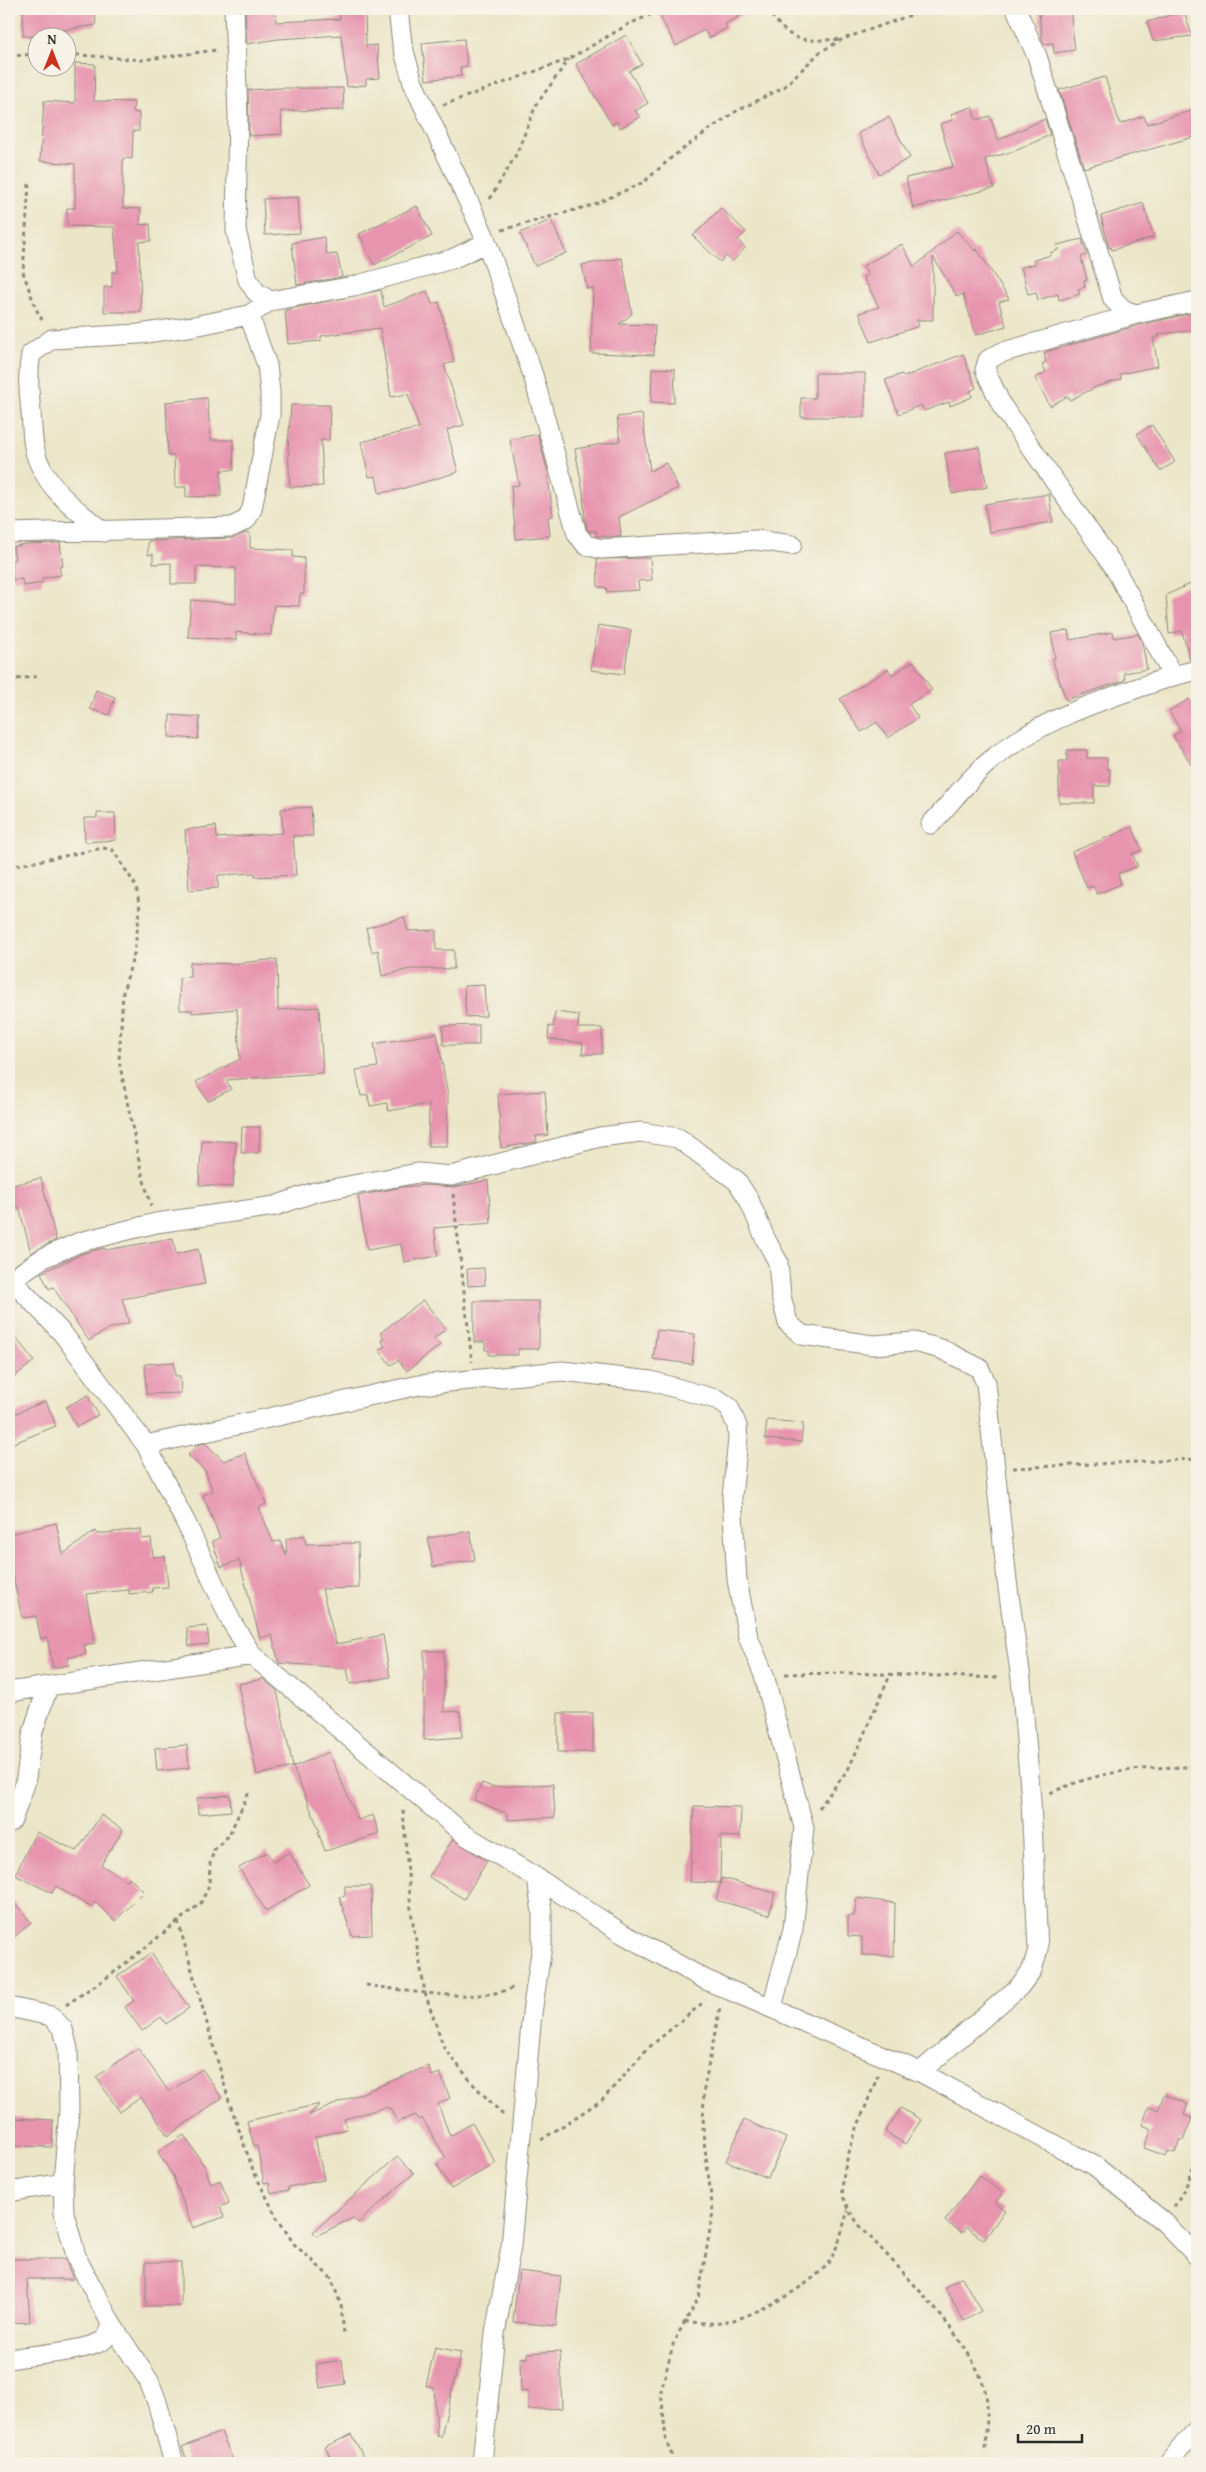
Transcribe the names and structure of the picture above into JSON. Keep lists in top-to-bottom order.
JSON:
{
  "scale_bar": "20 m",
  "north": "top"
}
